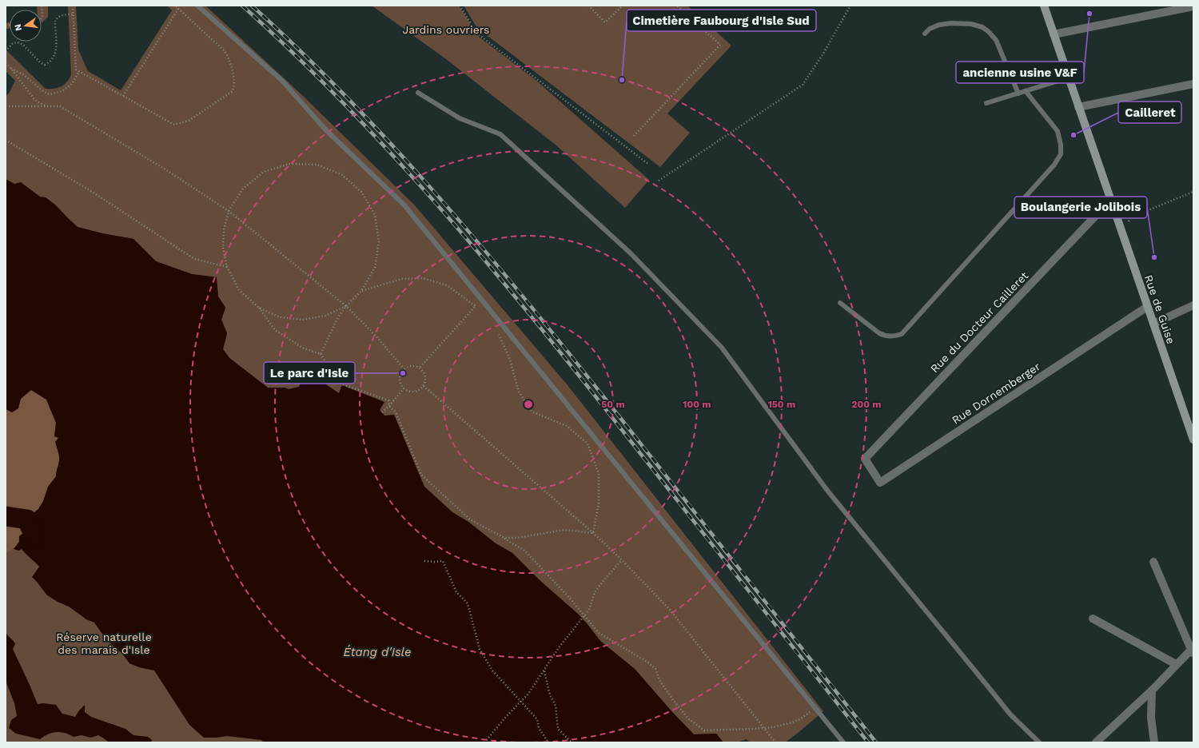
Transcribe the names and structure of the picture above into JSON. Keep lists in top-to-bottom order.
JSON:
{
  "streets": {
    "main road": ["Rue de Guise"],
    "street": ["Rue du Docteur Cailleret", "Rue Dornemberger"]
  },
  "crossings": [
    ["Rue de Guise", "Rue du Docteur Cailleret"],
    ["Rue de Guise", "Rue Dornemberger"],
    ["Rue du Docteur Cailleret", "Rue Dornemberger"]
  ],
  "water": ["Étang d'Isle"],
  "parks": ["Jardins ouvriers", "Réserve naturelle des marais d'Isle"],
  "places": [
    "ancienne usine V&F",
    "Cimetière Faubourg d'Isle Sud",
    "Cailleret",
    "Boulangerie Jolibois",
    "Le parc d'Isle"
  ],
  "north": "left",
  "rings": [
    "50 m",
    "100 m",
    "150 m",
    "200 m"
  ]
}
